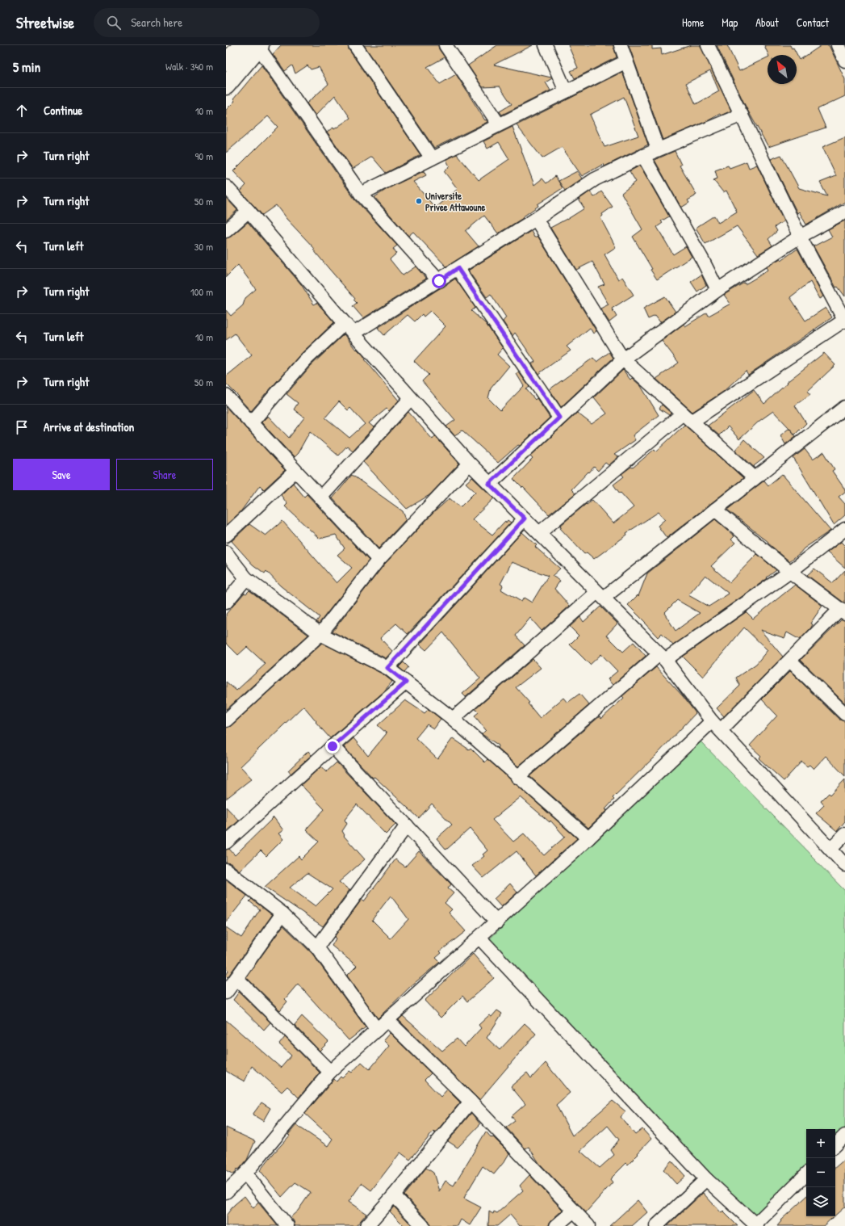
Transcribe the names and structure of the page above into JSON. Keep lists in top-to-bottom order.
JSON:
{
  "places": ["Universite Privee Attawoune"],
  "north": "top left",
  "page": {
    "header": "Streetwise",
    "search": "Search here",
    "nav": [
      "Home",
      "Map",
      "About",
      "Contact"
    ],
    "heading": ["5 min", "Walk · 340 m"],
    "list": [
      ["Continue", "10 m"],
      ["Turn right", "90 m"],
      ["Turn right", "50 m"],
      ["Turn left", "30 m"],
      ["Turn right", "100 m"],
      ["Turn left", "10 m"],
      ["Turn right", "50 m"],
      "Arrive at destination"
    ],
    "buttons": ["Save", "Share"],
    "map_buttons": ["+", "−"]
  }
}
